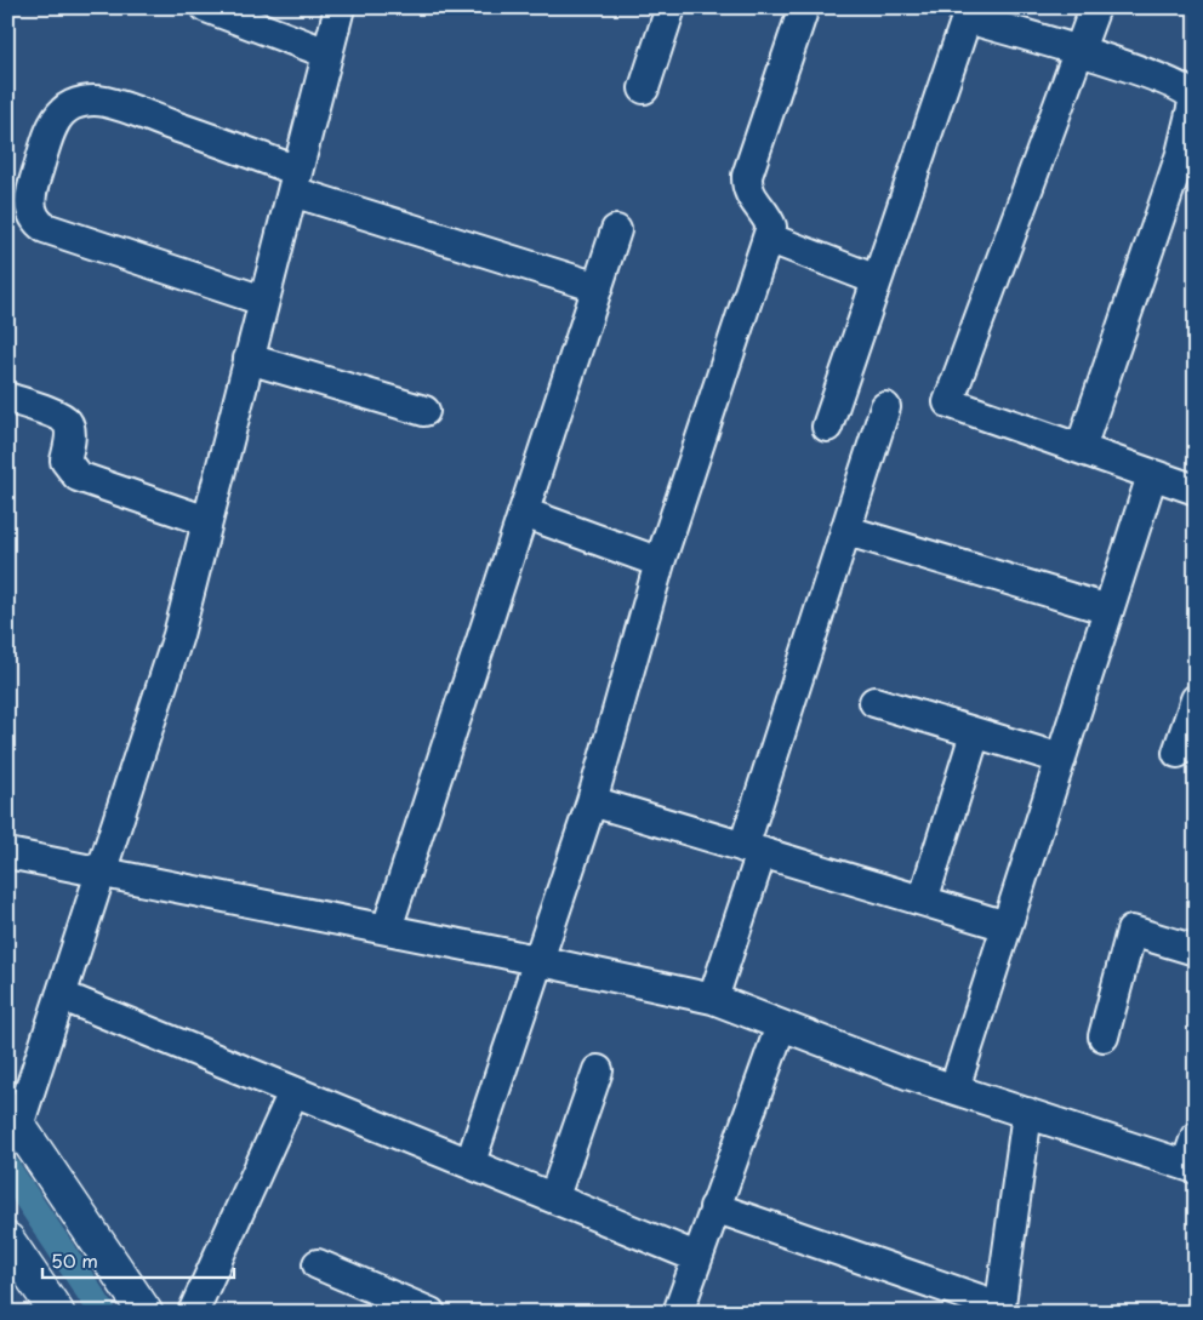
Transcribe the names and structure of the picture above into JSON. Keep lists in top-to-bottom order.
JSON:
{
  "scale_bar": "50 m"
}
